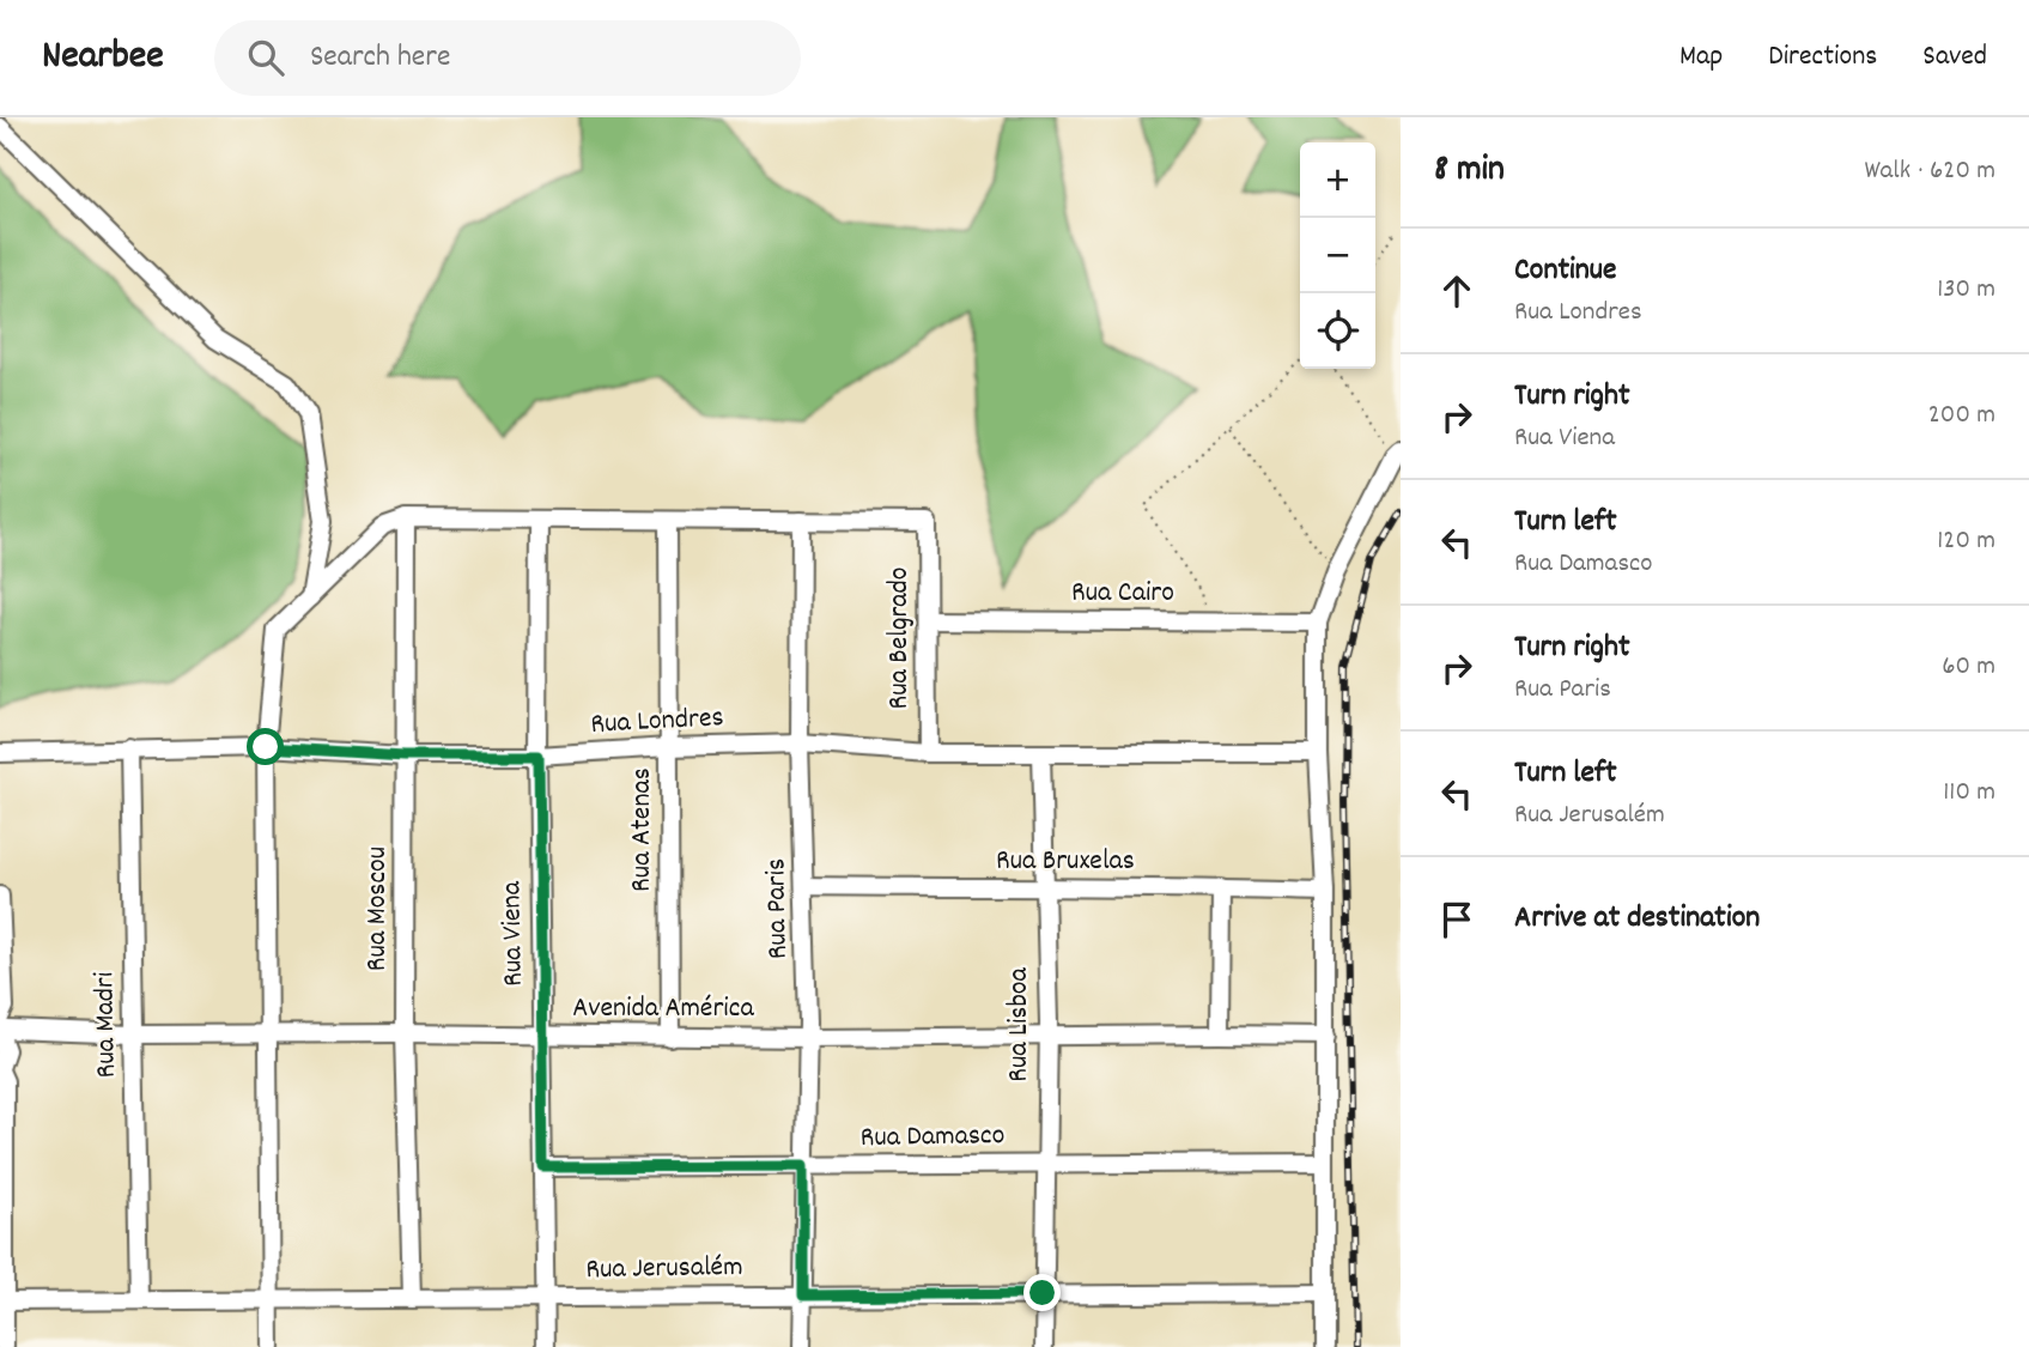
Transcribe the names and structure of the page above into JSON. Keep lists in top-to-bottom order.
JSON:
{
  "streets": {
    "street": [
      "Rua Cairo",
      "Rua Belgrado",
      "Rua Londres",
      "Rua Atenas",
      "Rua Bruxelas",
      "Rua Moscou",
      "Rua Paris",
      "Rua Viena",
      "Avenida América",
      "Rua Madri",
      "Rua Lisboa",
      "Rua Damasco",
      "Rua Jerusalém"
    ]
  },
  "crossings": [
    ["Rua Cairo", "Rua Belgrado"],
    ["Rua Belgrado", "Rua Londres"],
    ["Rua Belgrado", "Rua Paris"],
    ["Rua Londres", "Rua Atenas"],
    ["Rua Londres", "Rua Moscou"],
    ["Rua Londres", "Rua Paris"],
    ["Rua Londres", "Rua Viena"],
    ["Rua Londres", "Rua Madri"],
    ["Rua Londres", "Rua Lisboa"],
    ["Rua Atenas", "Avenida América"],
    ["Rua Bruxelas", "Rua Paris"],
    ["Rua Bruxelas", "Rua Lisboa"],
    ["Rua Moscou", "Avenida América"],
    ["Rua Moscou", "Rua Jerusalém"],
    ["Rua Paris", "Avenida América"],
    ["Rua Paris", "Rua Damasco"],
    ["Rua Paris", "Rua Jerusalém"],
    ["Rua Viena", "Avenida América"],
    ["Rua Viena", "Rua Damasco"],
    ["Rua Viena", "Rua Jerusalém"],
    ["Avenida América", "Rua Madri"],
    ["Avenida América", "Rua Lisboa"],
    ["Rua Madri", "Rua Jerusalém"],
    ["Rua Lisboa", "Rua Damasco"],
    ["Rua Lisboa", "Rua Jerusalém"]
  ],
  "page": {
    "header": "Nearbee",
    "search": "Search here",
    "nav": ["Map", "Directions", "Saved"],
    "heading": ["8 min", "Walk · 620 m"],
    "map_buttons": ["+", "−"],
    "list": [
      ["Continue", "Rua Londres", "130 m"],
      ["Turn right", "Rua Viena", "200 m"],
      ["Turn left", "Rua Damasco", "120 m"],
      ["Turn right", "Rua Paris", "60 m"],
      ["Turn left", "Rua Jerusalém", "110 m"],
      "Arrive at destination"
    ]
  }
}
